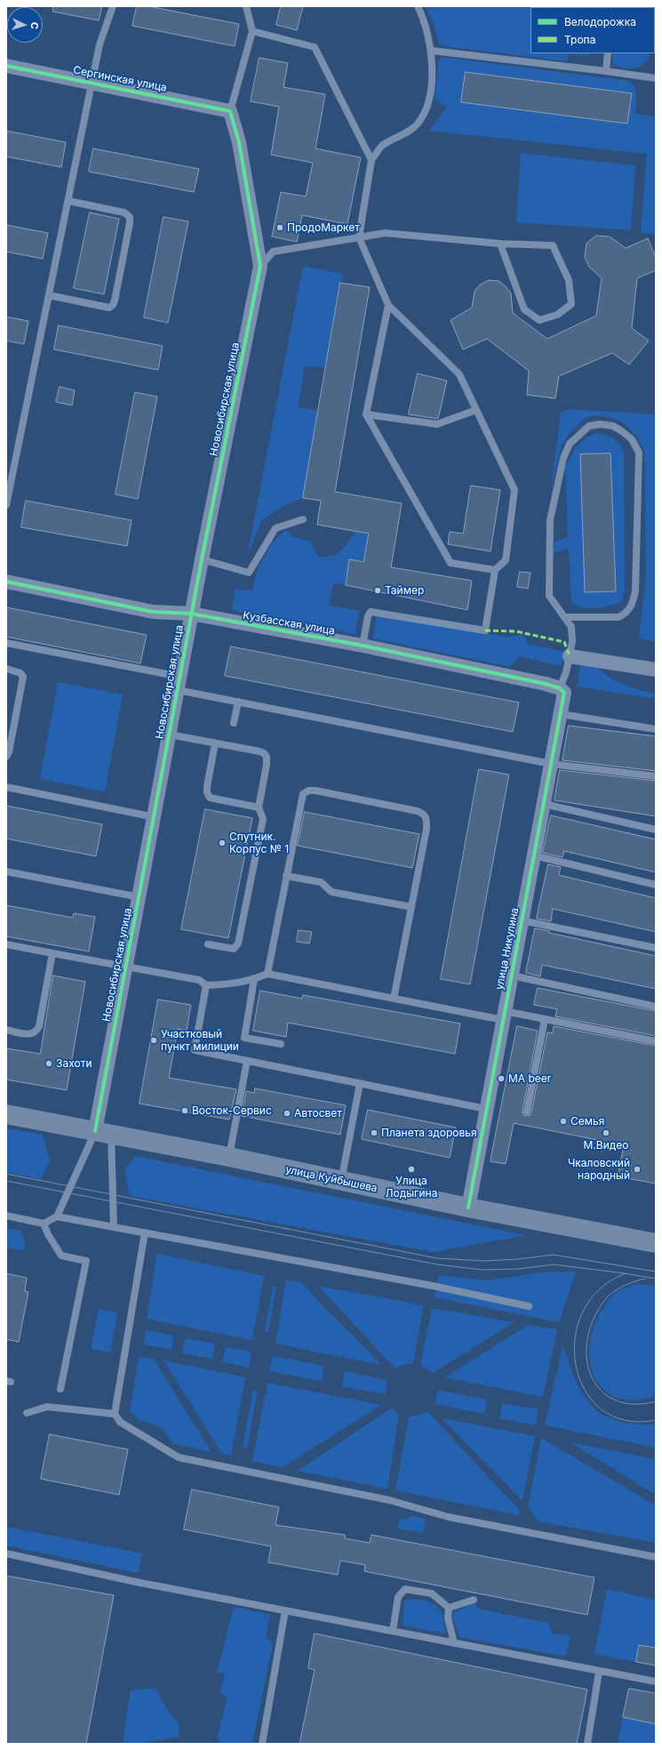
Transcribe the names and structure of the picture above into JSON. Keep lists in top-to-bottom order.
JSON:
{
  "streets": {
    "main road": ["улица Куйбышева"],
    "street": [
      "Сергинская улица",
      "Новосибирская улица",
      "Кузбасская улица",
      "улица Никулина"
    ]
  },
  "crossings": [
    ["Сергинская улица", "Новосибирская улица"],
    ["Новосибирская улица", "Кузбасская улица"],
    ["Новосибирская улица", "улица Куйбышева"],
    ["Кузбасская улица", "улица Никулина"],
    ["улица Никулина", "улица Куйбышева"]
  ],
  "places": [
    "ПродоМаркет",
    "Таймер",
    "Спутник. Корпус № 1",
    "Участковый пункт милиции",
    "Захоти",
    "MA beer",
    "Восток-Сервис",
    "Автосвет",
    "Семья",
    "Планета здоровья",
    "М.Видео",
    "Улица Лодыгина",
    "Чкаловский народный"
  ],
  "legend": ["Велодорожка", "Тропа"],
  "north": "right"
}
